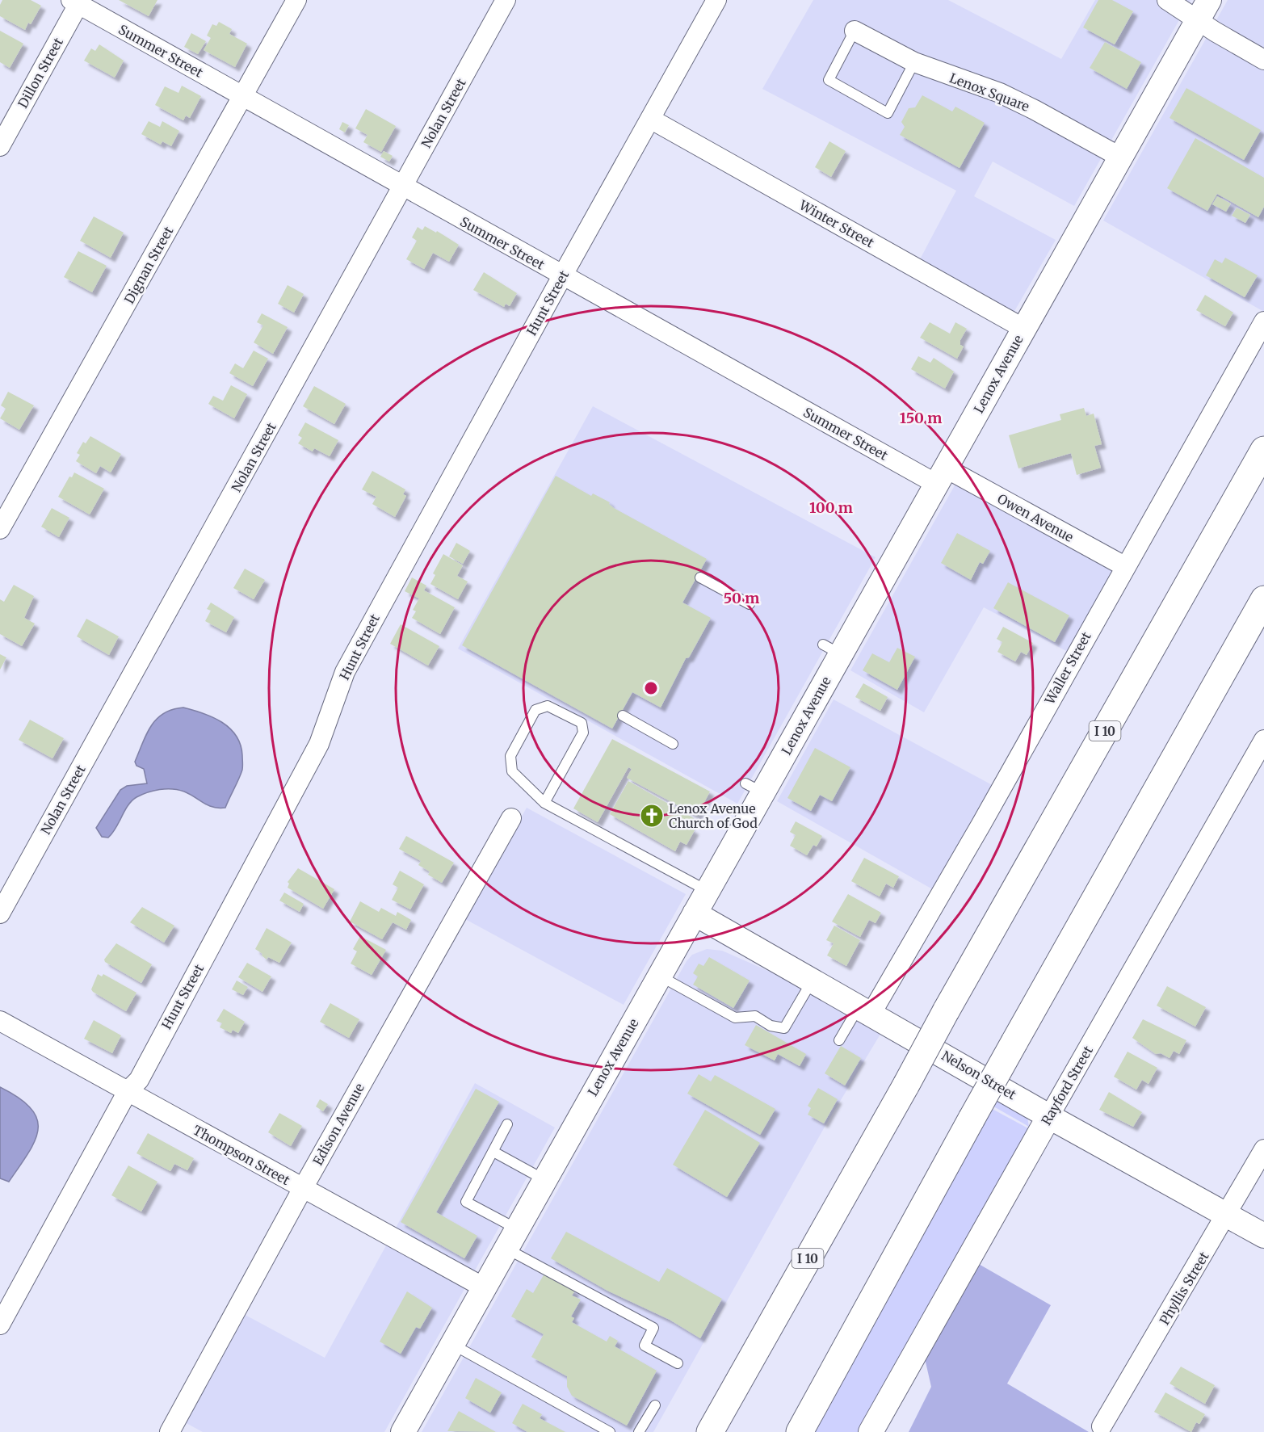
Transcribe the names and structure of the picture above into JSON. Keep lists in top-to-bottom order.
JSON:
{
  "streets": {
    "highway": ["I 10"],
    "street": [
      "Summer Street",
      "Dillon Street",
      "Lenox Square",
      "Nolan Street",
      "Winter Street",
      "Dignan Street",
      "Hunt Street",
      "Lenox Avenue",
      "Owen Avenue",
      "Waller Street",
      "Nelson Street",
      "Rayford Street",
      "Edison Avenue",
      "Thompson Street",
      "Phyllis Street"
    ]
  },
  "crossings": [
    ["Summer Street", "Dillon Street"],
    ["Summer Street", "Nolan Street"],
    ["Summer Street", "Dignan Street"],
    ["Summer Street", "Hunt Street"],
    ["Summer Street", "Lenox Avenue"],
    ["Summer Street", "Owen Avenue"],
    ["Lenox Square", "Lenox Avenue"],
    ["Winter Street", "Hunt Street"],
    ["Winter Street", "Lenox Avenue"],
    ["Hunt Street", "Thompson Street"],
    ["Lenox Avenue", "Owen Avenue"],
    ["Lenox Avenue", "Nelson Street"],
    ["Lenox Avenue", "Thompson Street"],
    ["Owen Avenue", "Waller Street"],
    ["Waller Street", "Nelson Street"],
    ["Nelson Street", "Rayford Street"],
    ["Nelson Street", "Phyllis Street"],
    ["Edison Avenue", "Thompson Street"]
  ],
  "places": {
    "church": ["Lenox Avenue Church of God"]
  },
  "rings": ["150 m", "100 m", "50 m"]
}
